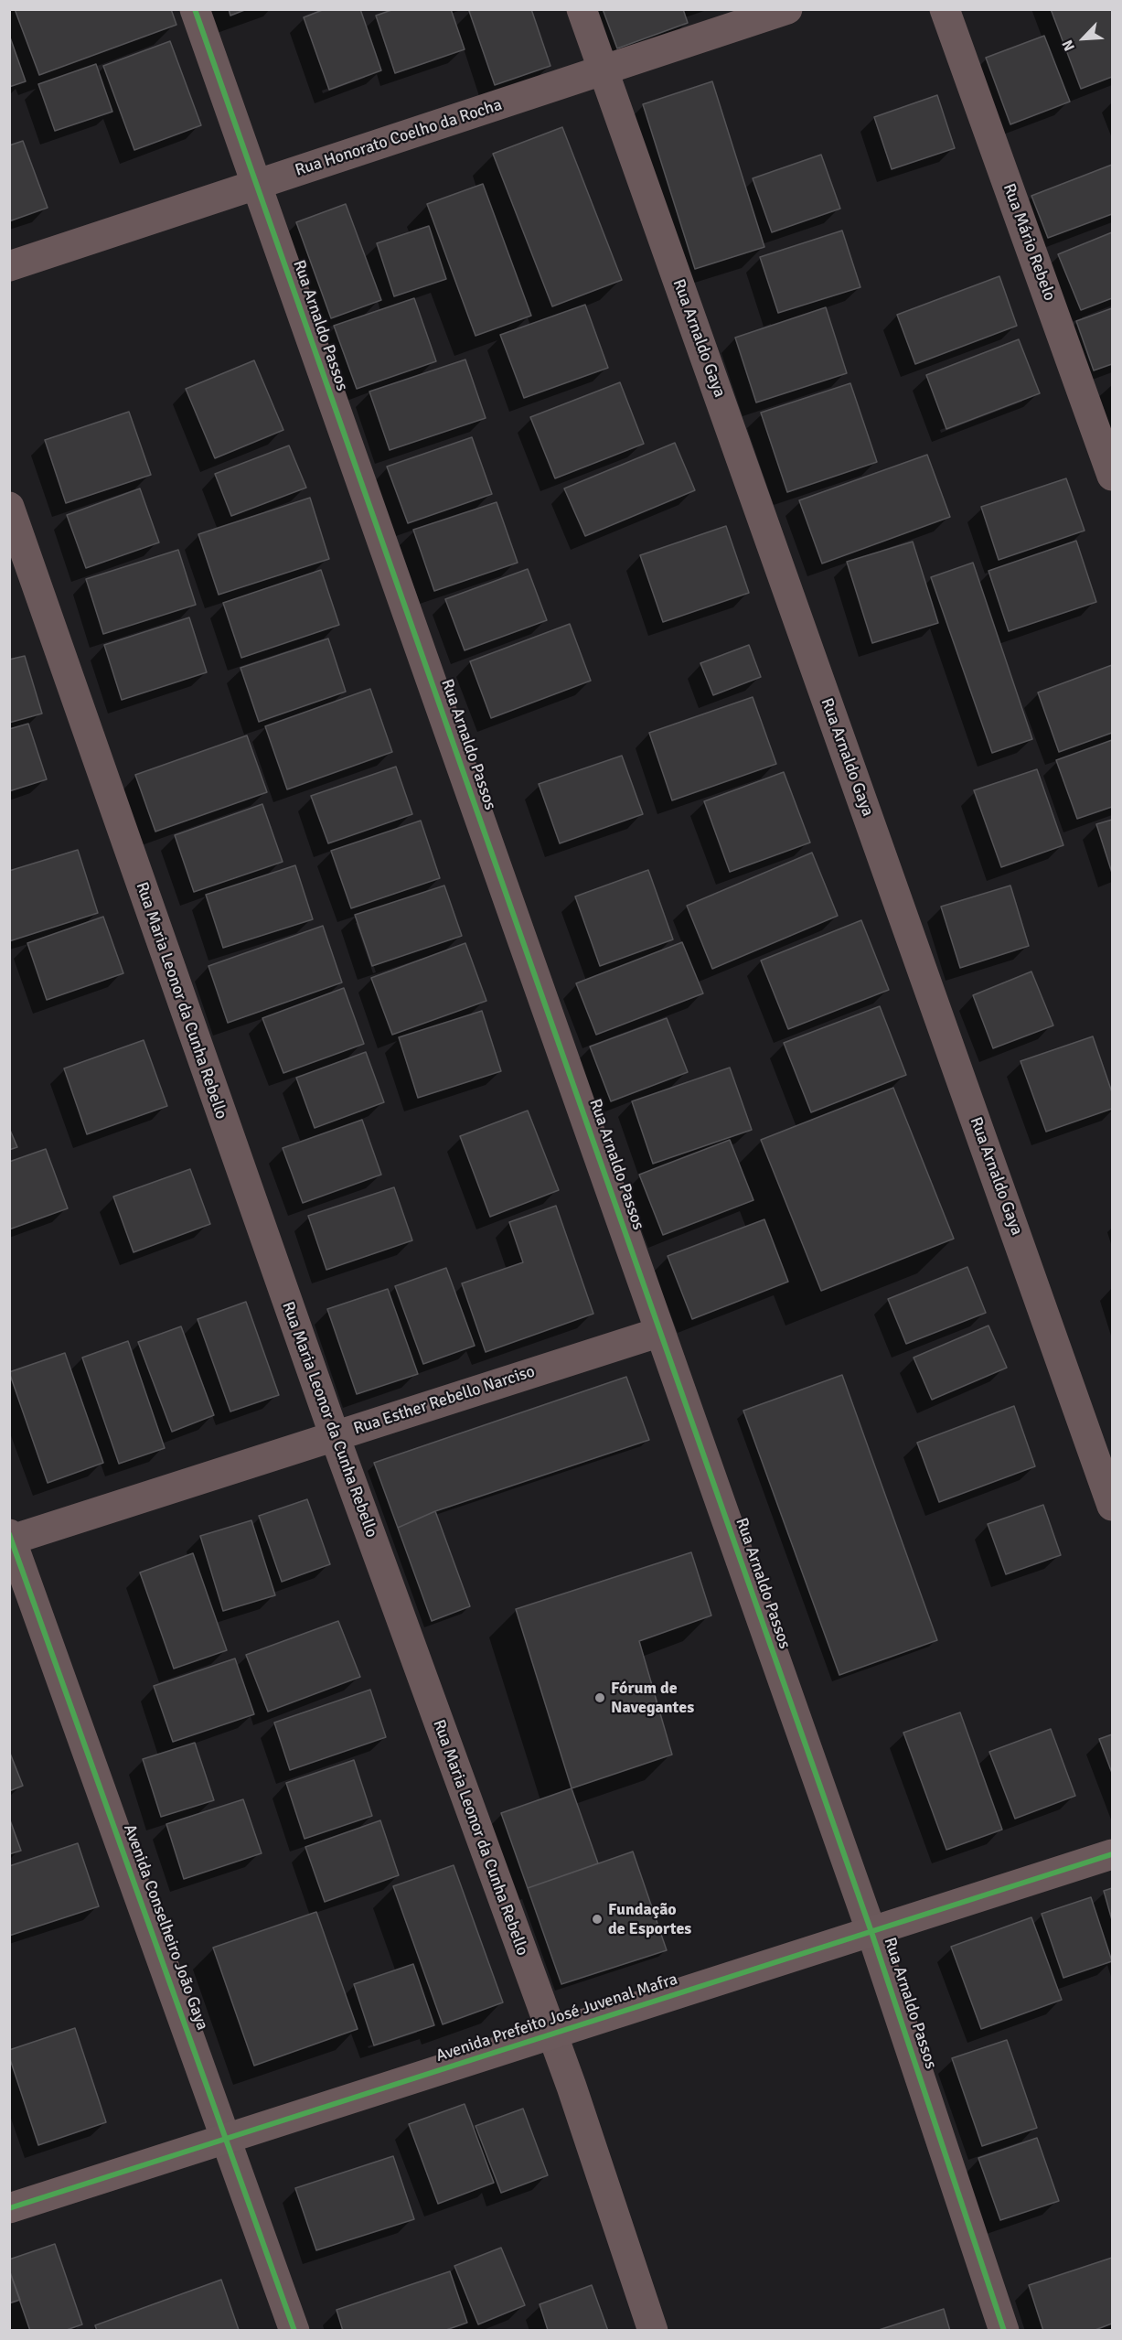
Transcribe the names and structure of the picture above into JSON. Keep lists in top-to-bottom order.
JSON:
{
  "streets": {
    "main road": ["Avenida Prefeito José Juvenal Mafra"],
    "street": [
      "Rua Honorato Coelho da Rocha",
      "Rua Mário Rebelo",
      "Rua Arnaldo Passos",
      "Rua Arnaldo Gaya",
      "Rua Maria Leonor da Cunha Rebello",
      "Rua Esther Rebello Narciso",
      "Avenida Conselheiro João Gaya"
    ]
  },
  "crossings": [
    ["Rua Honorato Coelho da Rocha", "Rua Arnaldo Passos"],
    ["Rua Honorato Coelho da Rocha", "Rua Arnaldo Gaya"],
    ["Rua Arnaldo Passos", "Rua Esther Rebello Narciso"],
    ["Rua Arnaldo Passos", "Avenida Prefeito José Juvenal Mafra"],
    ["Rua Maria Leonor da Cunha Rebello", "Rua Esther Rebello Narciso"],
    ["Rua Maria Leonor da Cunha Rebello", "Avenida Prefeito José Juvenal Mafra"],
    ["Rua Esther Rebello Narciso", "Avenida Conselheiro João Gaya"],
    ["Avenida Conselheiro João Gaya", "Avenida Prefeito José Juvenal Mafra"]
  ],
  "places": ["Fórum de Navegantes", "Fundação de Esportes"],
  "north": "bottom left"
}
